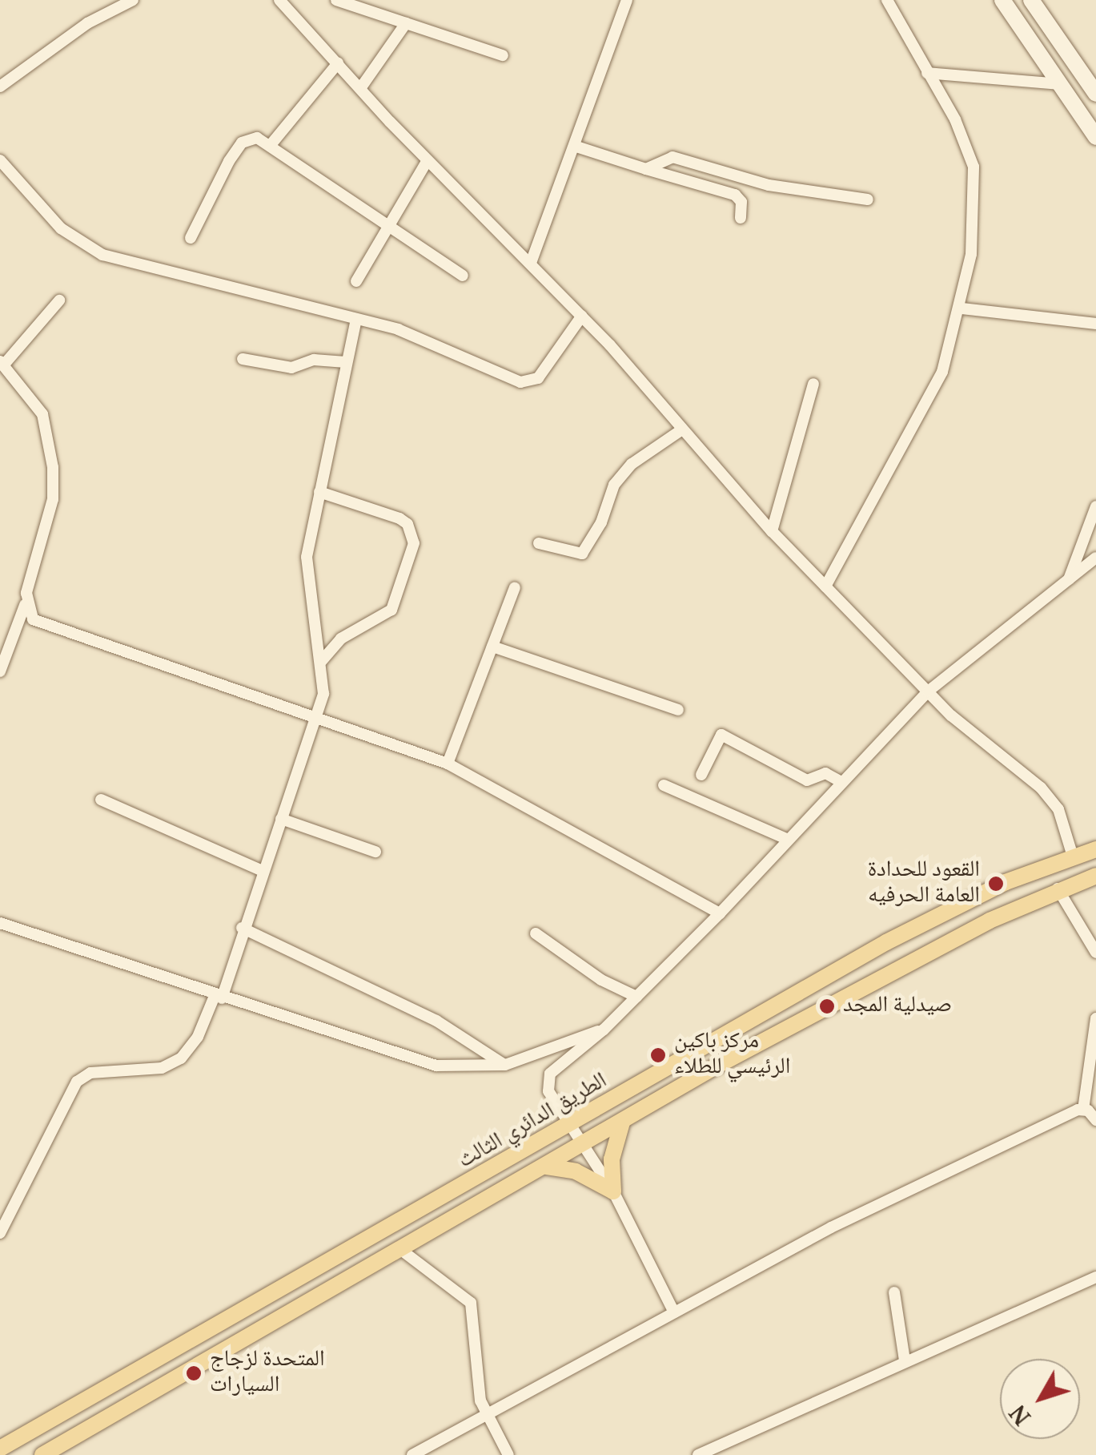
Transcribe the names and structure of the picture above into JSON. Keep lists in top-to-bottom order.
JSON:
{
  "streets": {
    "main road": ["الطريق الدائري الثالث"]
  },
  "places": [
    "القعود للحدادة العامة الحرفيه",
    "صيدلية المجد",
    "مركز باكين الرئيسي للطلاء",
    "المتحدة لزجاج السيارات"
  ],
  "north": "bottom left"
}
